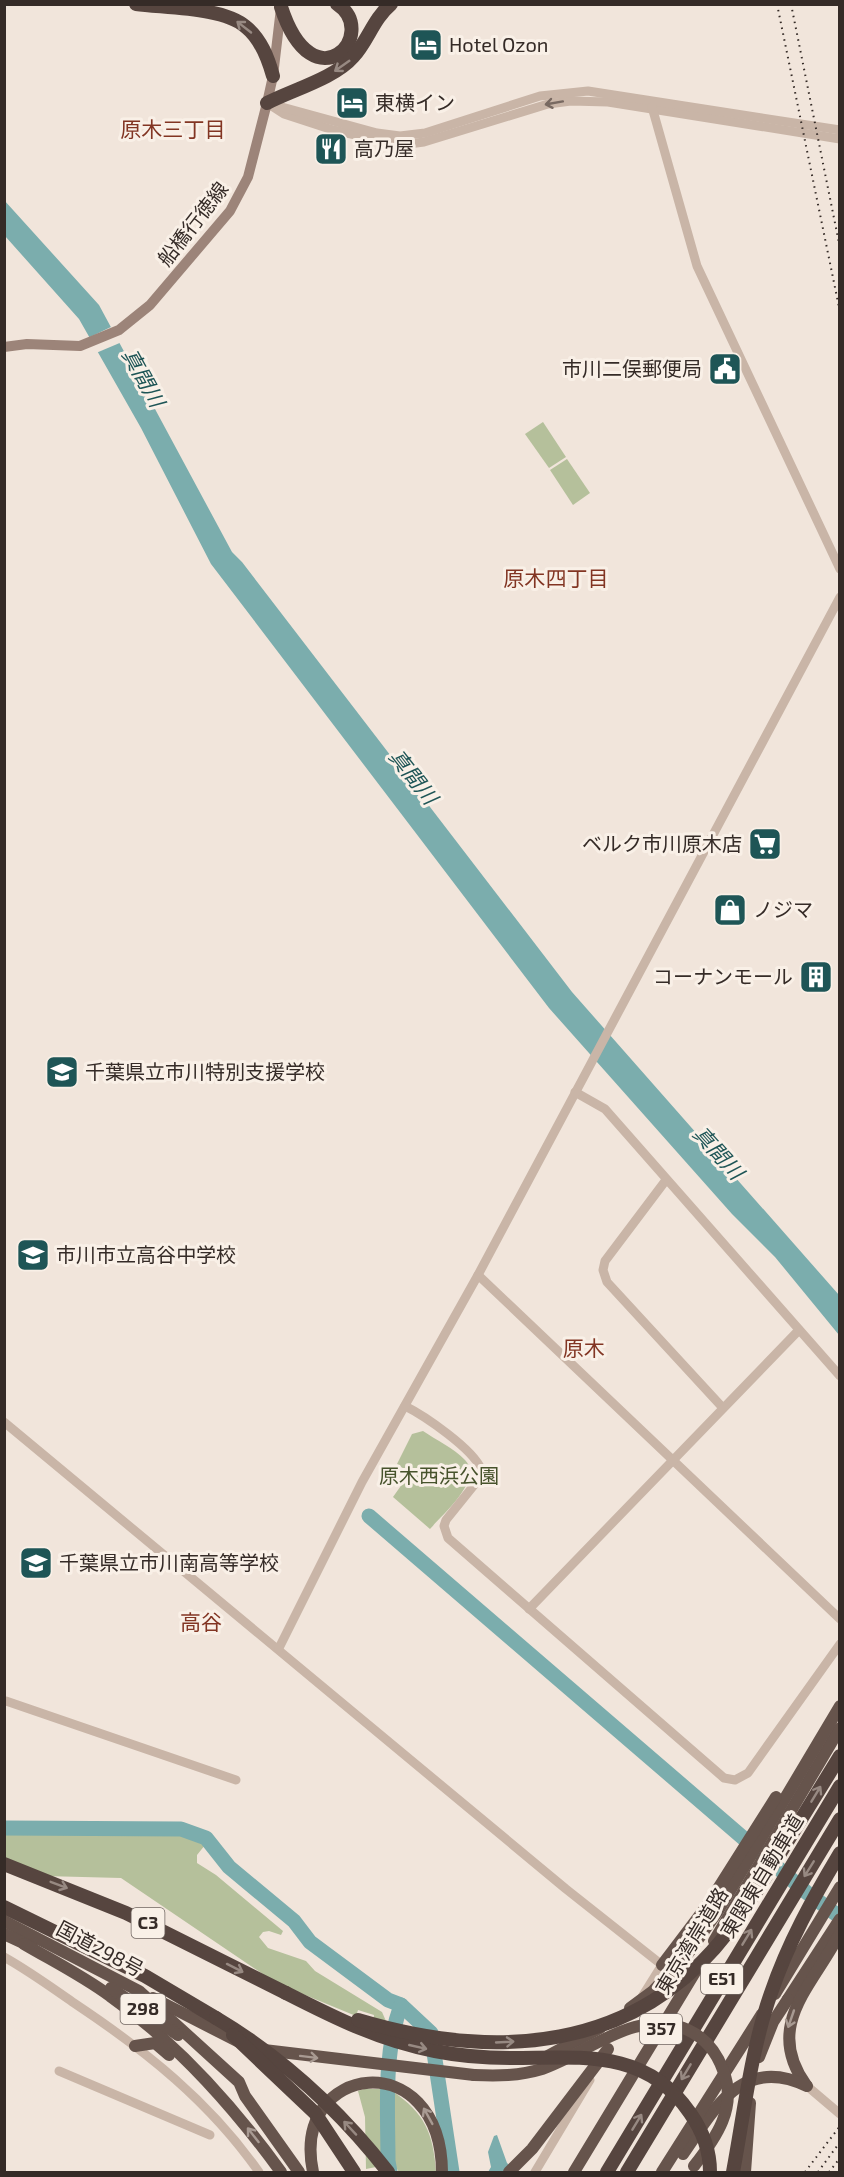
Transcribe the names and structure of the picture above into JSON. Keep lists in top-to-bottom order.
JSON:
{
  "streets": {
    "highway": [
      "東関東自動車道",
      "C3",
      "東京湾岸道路",
      "国道298号",
      "E51",
      "298",
      "357"
    ],
    "main road": ["船橋行徳線"]
  },
  "districts": [
    "原木三丁目",
    "原木四丁目",
    "原木",
    "高谷"
  ],
  "water": ["真間川"],
  "parks": ["原木西浜公園"],
  "places": {
    "hotel": ["Hotel Ozon", "東横イン"],
    "restaurant": ["高乃屋"],
    "public building": ["市川二俣郵便局"],
    "supermarket": ["ベルク市川原木店"],
    "shop": ["ノジマ"],
    "building": ["コーナンモール"],
    "school or university": ["千葉県立市川特別支援学校", "市川市立高谷中学校", "千葉県立市川南高等学校"]
  }
}
